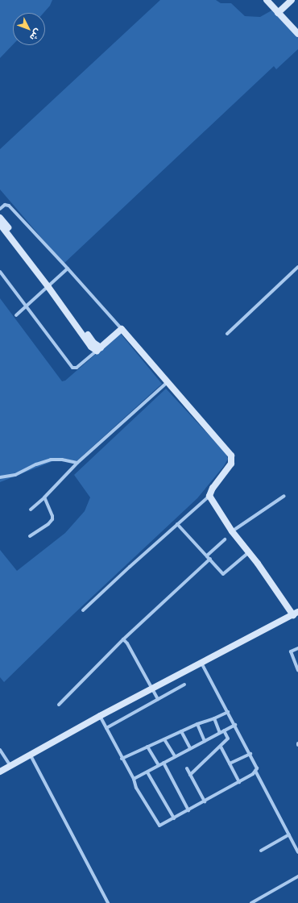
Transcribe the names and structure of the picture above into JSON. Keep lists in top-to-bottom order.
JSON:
{
  "north": "bottom right"
}
